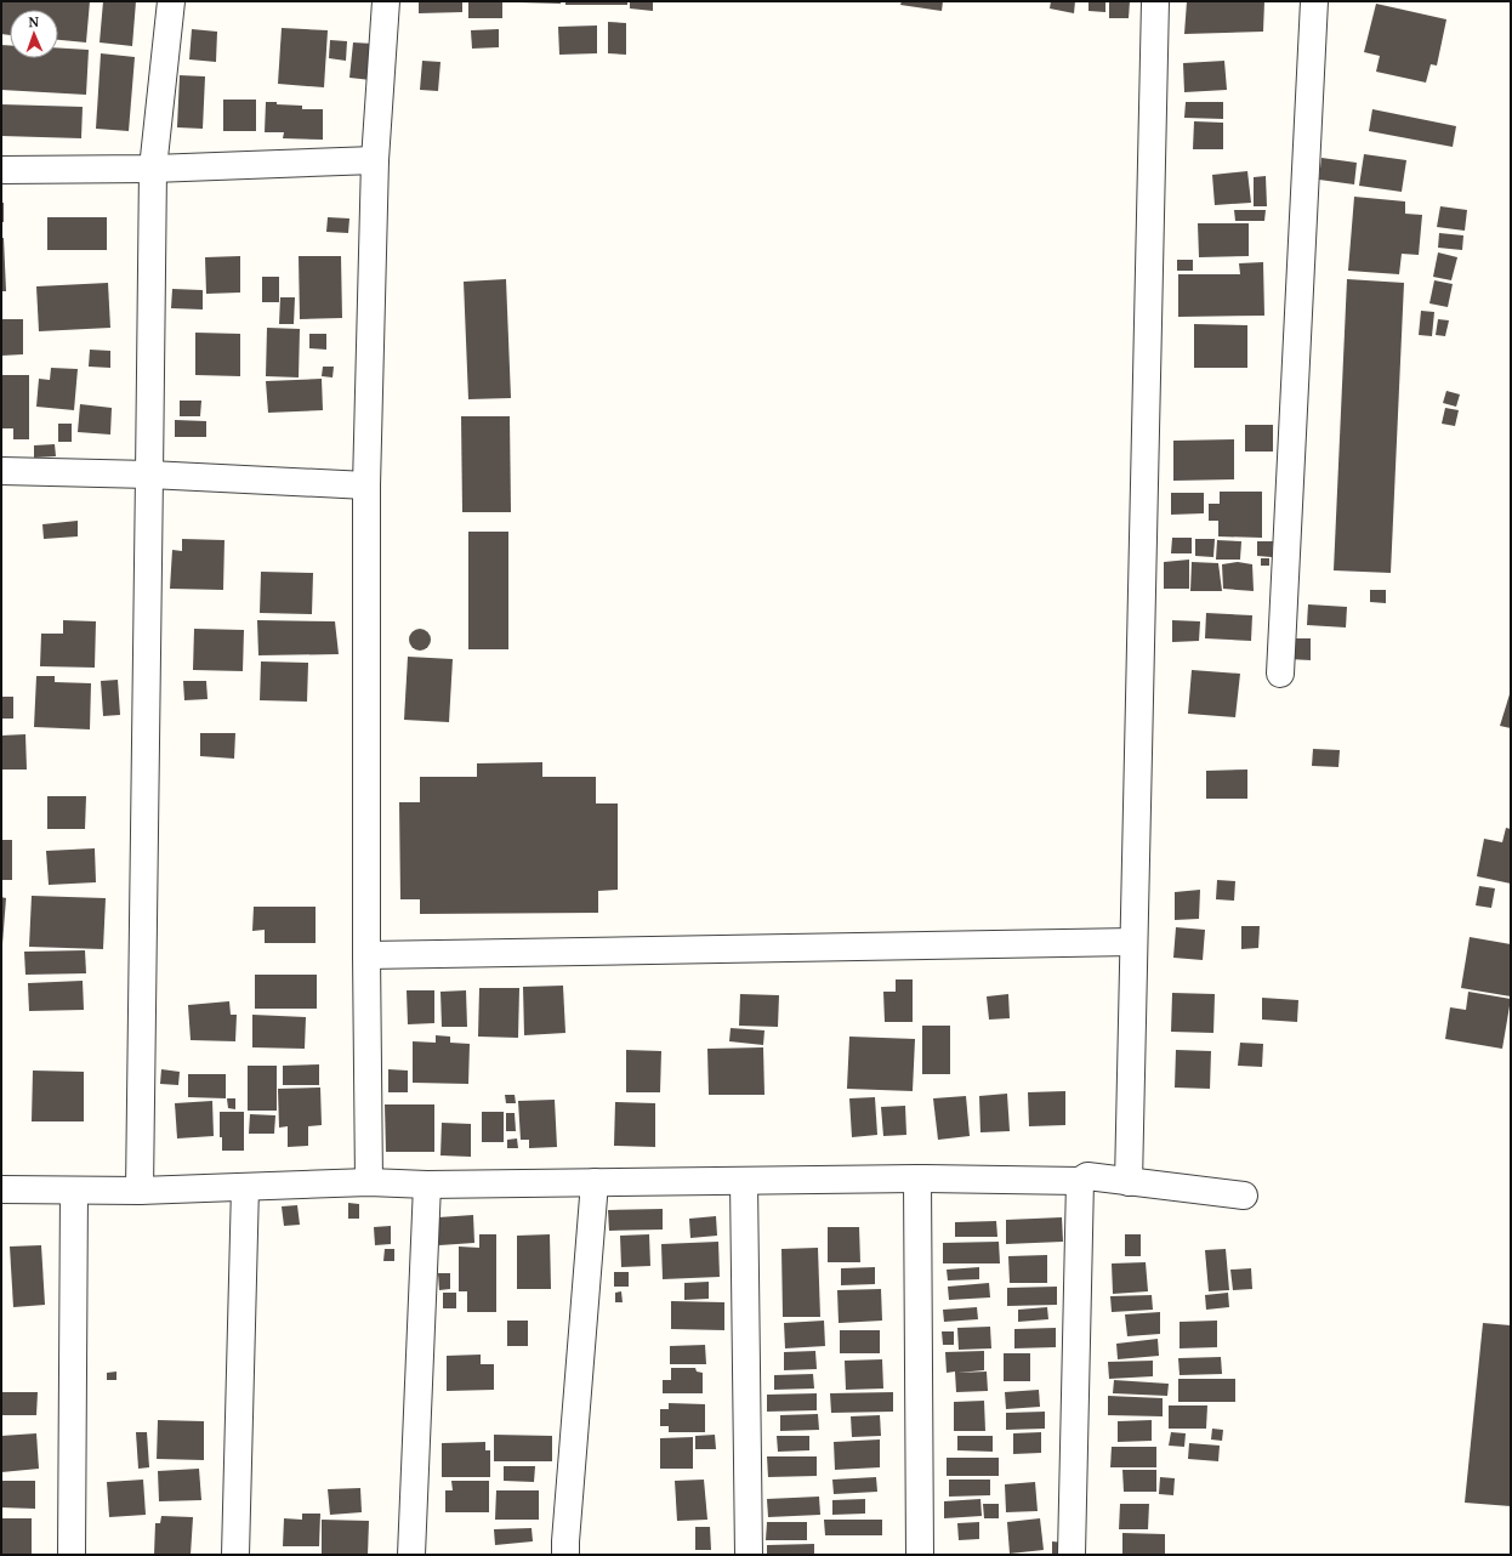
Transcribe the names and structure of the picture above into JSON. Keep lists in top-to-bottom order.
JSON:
{
  "north": "top"
}
